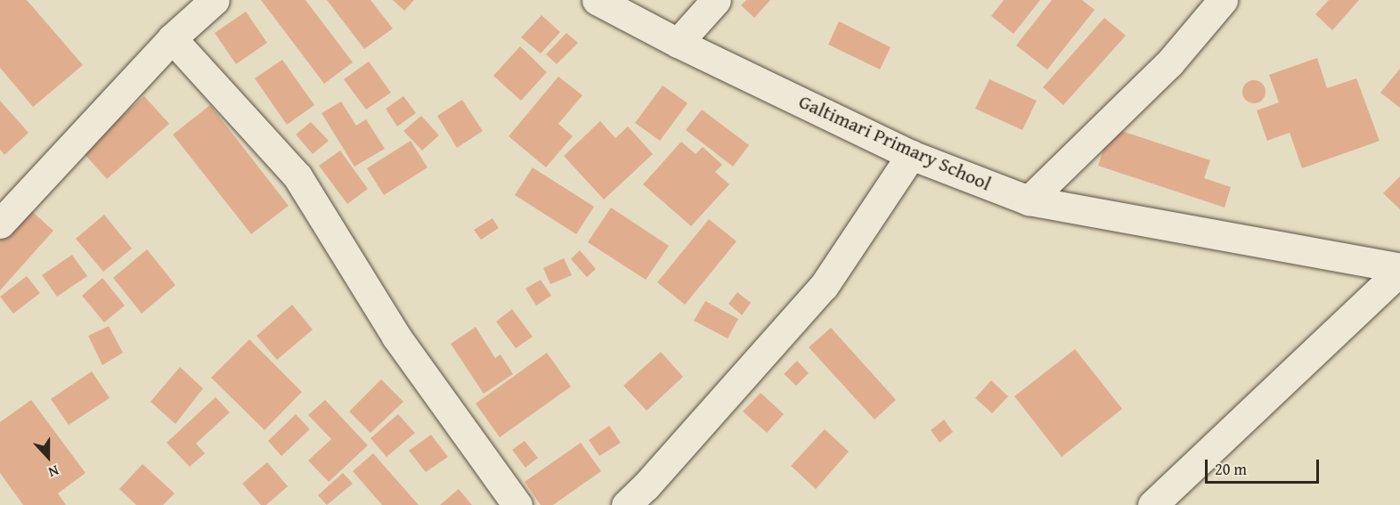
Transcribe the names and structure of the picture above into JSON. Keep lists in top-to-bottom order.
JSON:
{
  "streets": {
    "street": ["Galtimari Primary School"]
  },
  "scale_bar": "20 m",
  "north": "bottom"
}
